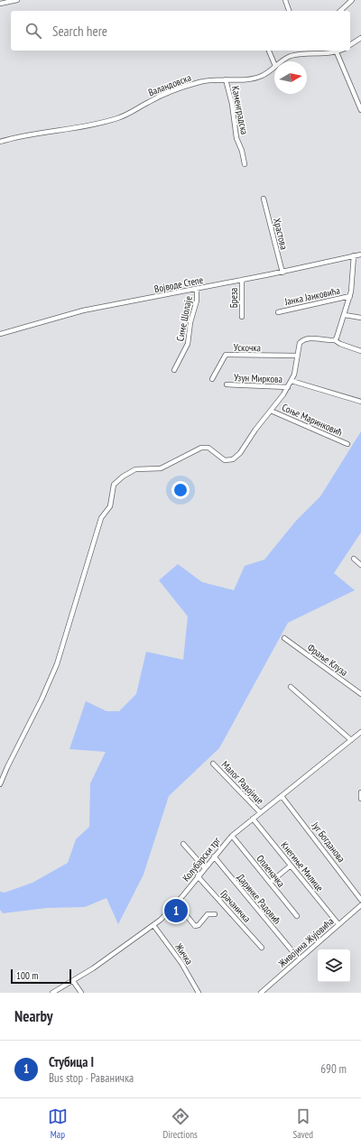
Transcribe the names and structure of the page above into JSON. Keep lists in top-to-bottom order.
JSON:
{
  "streets": {
    "street": [
      "Валандовска",
      "Каменградска",
      "Храстова",
      "Војводе Степе",
      "Јанка Јанковића",
      "Бреза",
      "Симе Шолаје",
      "Ускочка",
      "Узун Миркова",
      "Соње Маринковић",
      "Фрање Клуза",
      "Малог Радојице",
      "Југ Богданова",
      "Колубарски трг",
      "Кнегиње Милице",
      "Опленачка",
      "Даринке Радовић",
      "Грачаничка",
      "Живојина Жујовића",
      "Жичка"
    ]
  },
  "crossings": [
    ["Валандовска", "Каменградска"],
    ["Храстова", "Војводе Степе"],
    ["Војводе Степе", "Бреза"],
    ["Војводе Степе", "Симе Шолаје"],
    ["Малог Радојице", "Колубарски трг"],
    ["Југ Богданова", "Колубарски трг"],
    ["Колубарски трг", "Кнегиње Милице"],
    ["Колубарски трг", "Опленачка"],
    ["Колубарски трг", "Даринке Радовић"],
    ["Колубарски трг", "Грачаничка"],
    ["Колубарски трг", "Жичка"],
    ["Кнегиње Милице", "Живојина Жујовића"]
  ],
  "scale_bar": "100 m",
  "north": "right",
  "page": {
    "search": "Search here",
    "pins": "1",
    "scale": "100 m",
    "heading": "Nearby",
    "list": [
      {
        "mark": "1",
        "name": "Стубица I",
        "note": "Bus stop · Раваничка",
        "value": "690 m"
      }
    ],
    "nav": ["Map", "Directions", "Saved"]
  }
}
